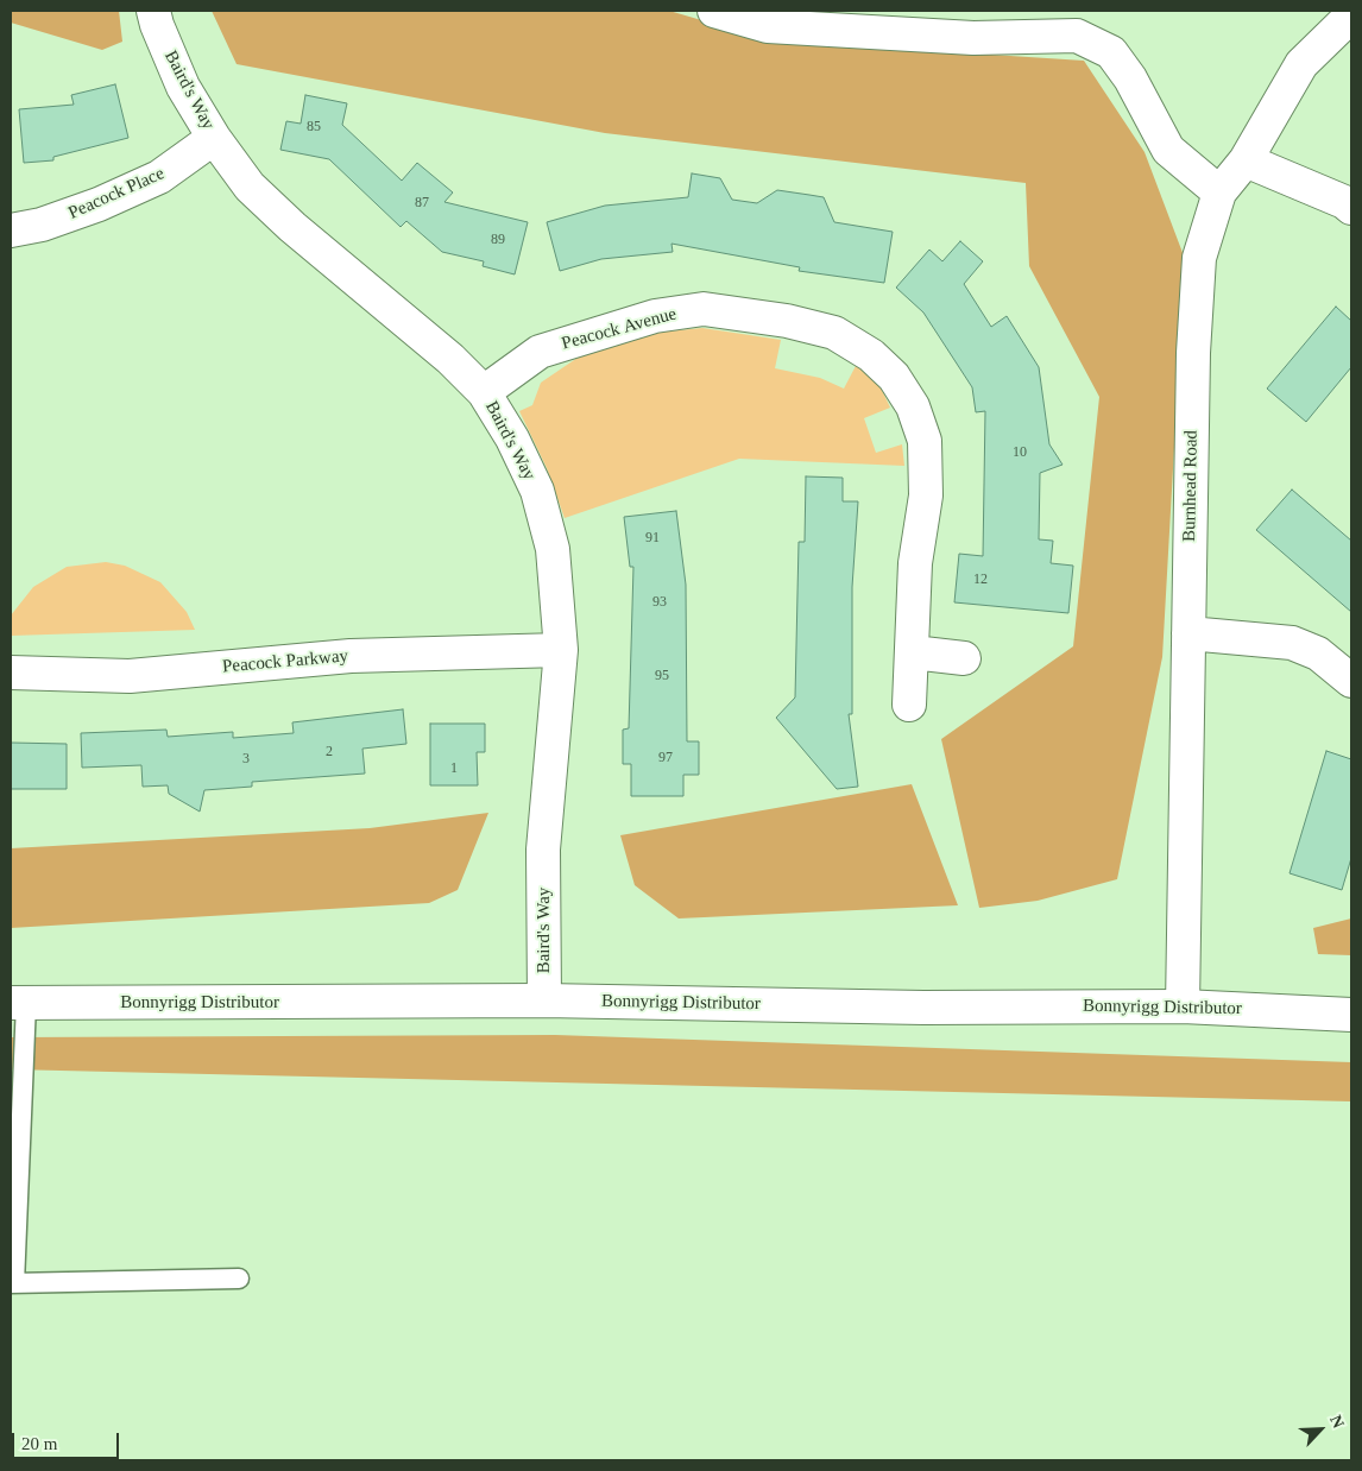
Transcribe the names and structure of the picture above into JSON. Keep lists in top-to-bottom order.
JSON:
{
  "streets": {
    "street": [
      "Baird's Way",
      "Peacock Place",
      "Peacock Avenue",
      "Burnhead Road",
      "Peacock Parkway",
      "Bonnyrigg Distributor"
    ]
  },
  "crossings": [
    ["Baird's Way", "Peacock Place"],
    ["Baird's Way", "Peacock Avenue"],
    ["Baird's Way", "Peacock Parkway"],
    ["Baird's Way", "Bonnyrigg Distributor"],
    ["Burnhead Road", "Bonnyrigg Distributor"]
  ],
  "house_numbers": [
    "85",
    "87",
    "89",
    "10",
    "91",
    "12",
    "93",
    "95",
    "2",
    "97",
    "3",
    "1"
  ],
  "scale_bar": "20 m",
  "north": "top right"
}
